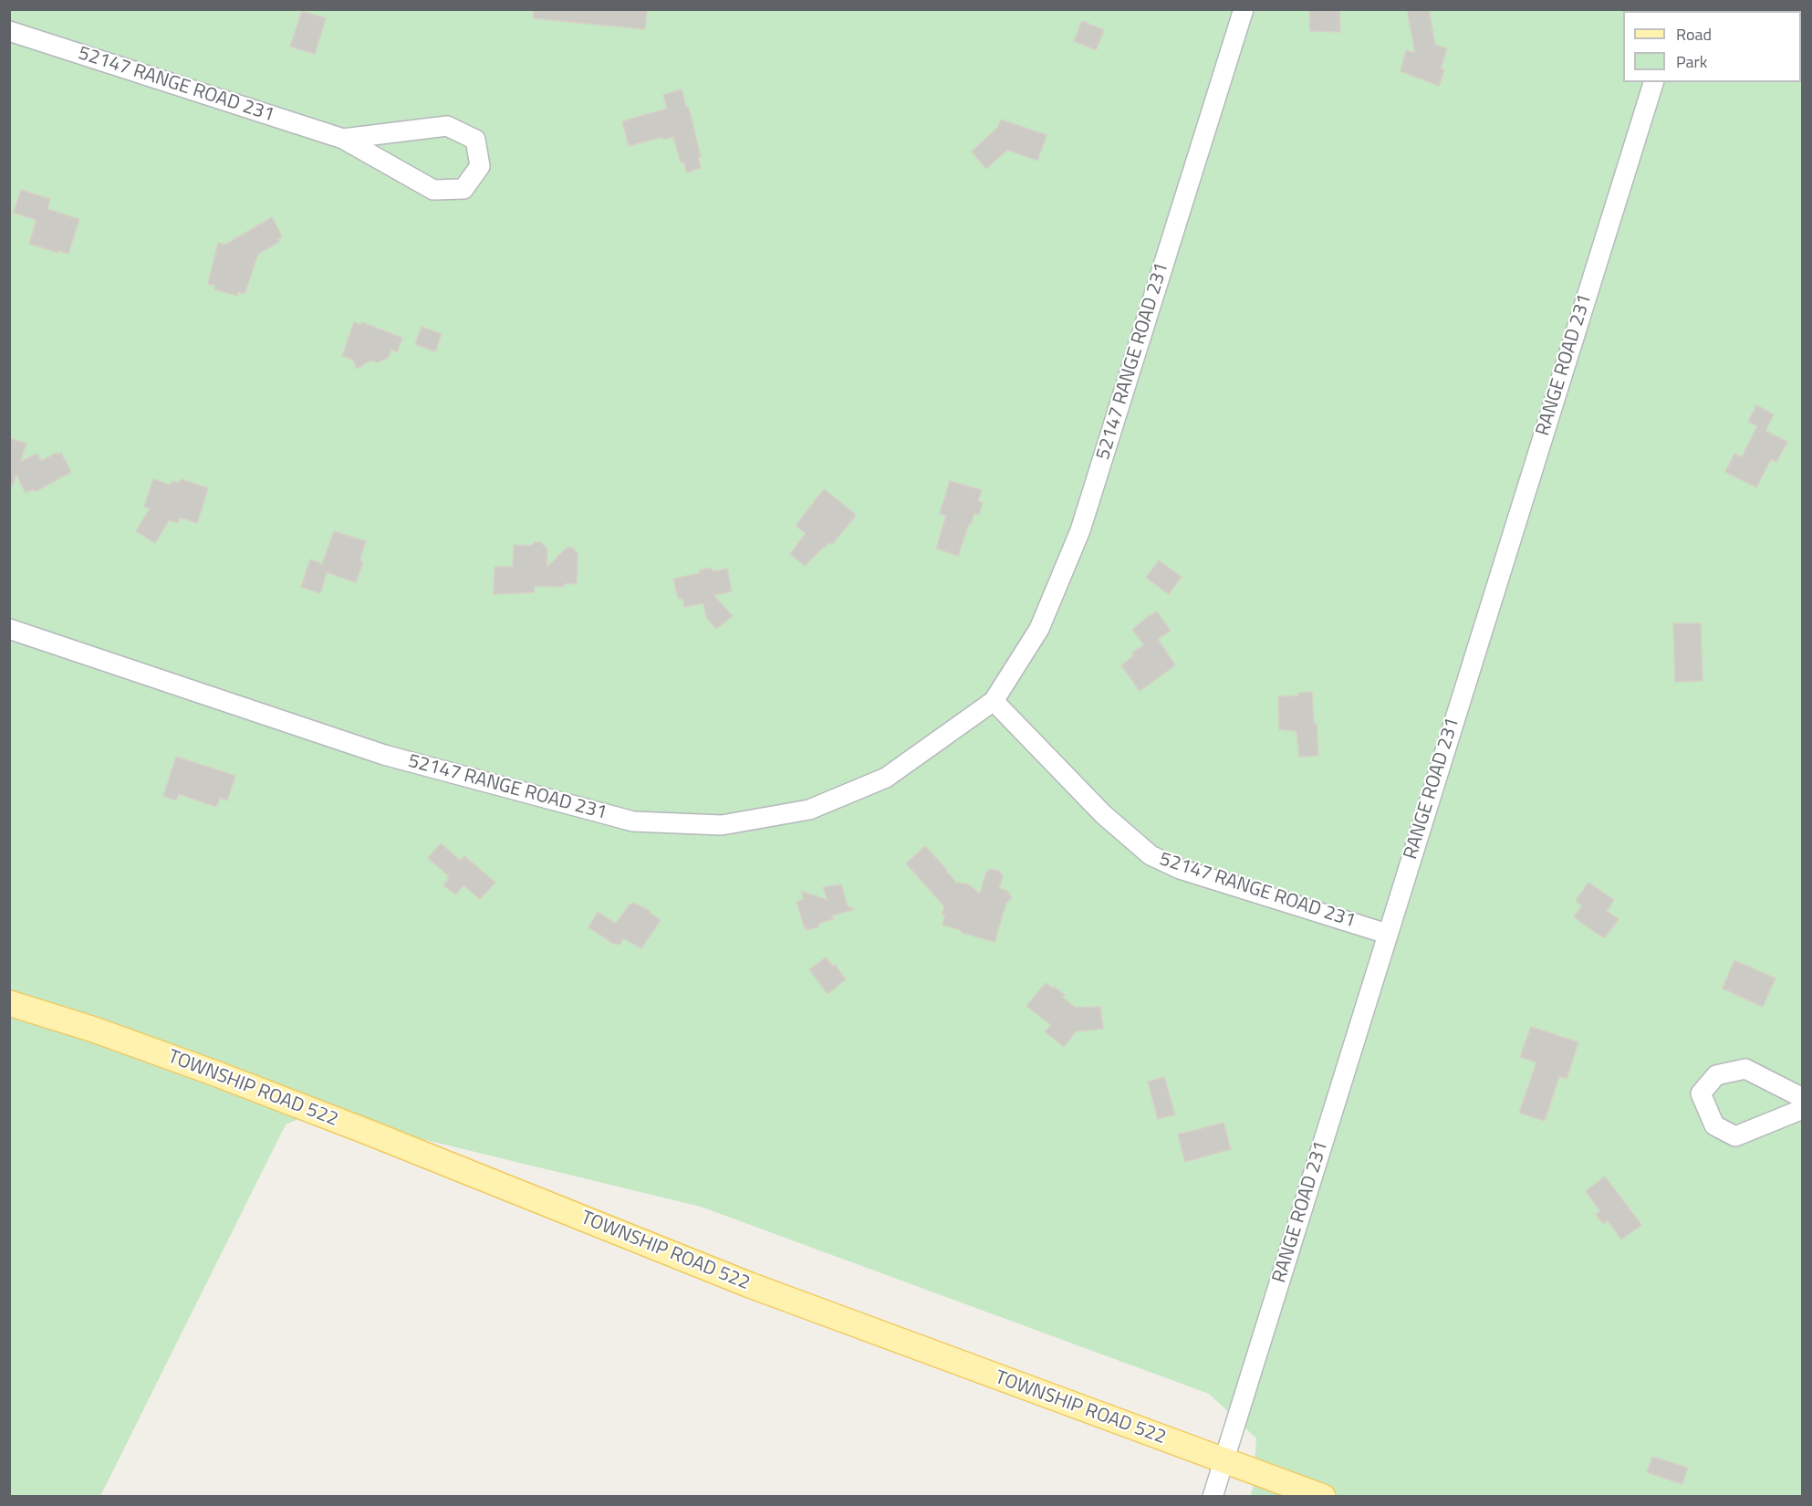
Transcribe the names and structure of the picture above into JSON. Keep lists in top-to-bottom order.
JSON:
{
  "streets": {
    "main road": ["TOWNSHIP ROAD 522"],
    "street": ["52147 RANGE ROAD 231", "RANGE ROAD 231"]
  },
  "crossings": [
    ["52147 RANGE ROAD 231", "RANGE ROAD 231"],
    ["RANGE ROAD 231", "TOWNSHIP ROAD 522"]
  ],
  "legend": ["Road", "Park"]
}
